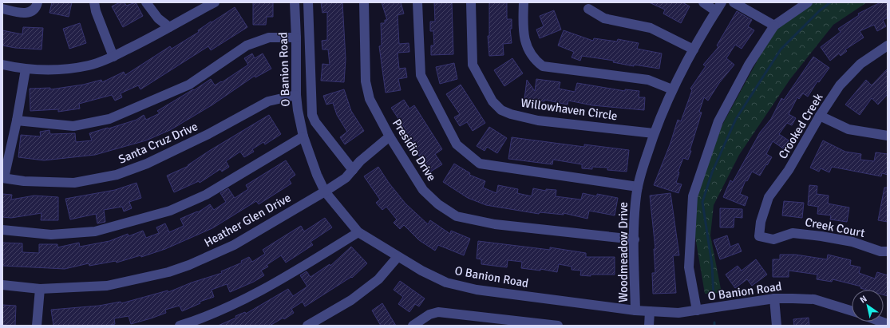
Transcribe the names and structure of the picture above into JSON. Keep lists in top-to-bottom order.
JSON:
{
  "streets": {
    "street": [
      "O Banion Road",
      "Willowhaven Circle",
      "Crooked Creek",
      "Santa Cruz Drive",
      "Presidio Drive",
      "Heather Glen Drive",
      "Creek Court",
      "Woodmeadow Drive"
    ]
  },
  "crossings": [
    ["O Banion Road", "Santa Cruz Drive"],
    ["O Banion Road", "Heather Glen Drive"],
    ["O Banion Road", "Woodmeadow Drive"],
    ["Willowhaven Circle", "Woodmeadow Drive"],
    ["Crooked Creek", "Creek Court"],
    ["Presidio Drive", "Heather Glen Drive"],
    ["Presidio Drive", "Woodmeadow Drive"]
  ],
  "north": "top left"
}
